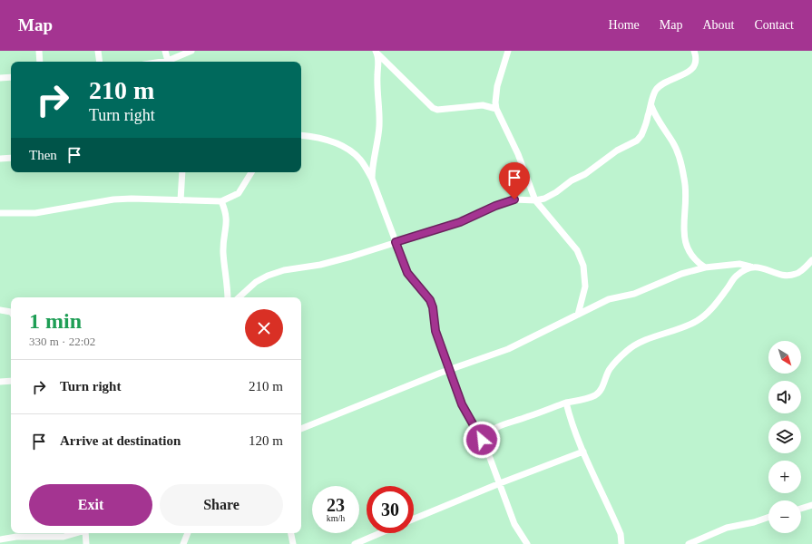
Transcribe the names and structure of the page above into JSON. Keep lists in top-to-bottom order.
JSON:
{
  "north": "bottom right",
  "page": {
    "header": "Map",
    "nav": [
      "Home",
      "Map",
      "About",
      "Contact"
    ],
    "turn": ["210 m", "Turn right"],
    "then": "Then",
    "heading": ["1 min", "330 m · 22:02"],
    "map_buttons": ["+", "−"],
    "list": [
      {
        "name": "Turn right",
        "value": "210 m"
      },
      {
        "name": "Arrive at destination",
        "value": "120 m"
      }
    ],
    "buttons": ["Exit", "Share"],
    "speed": "23 km/h",
    "limit": "30"
  }
}
